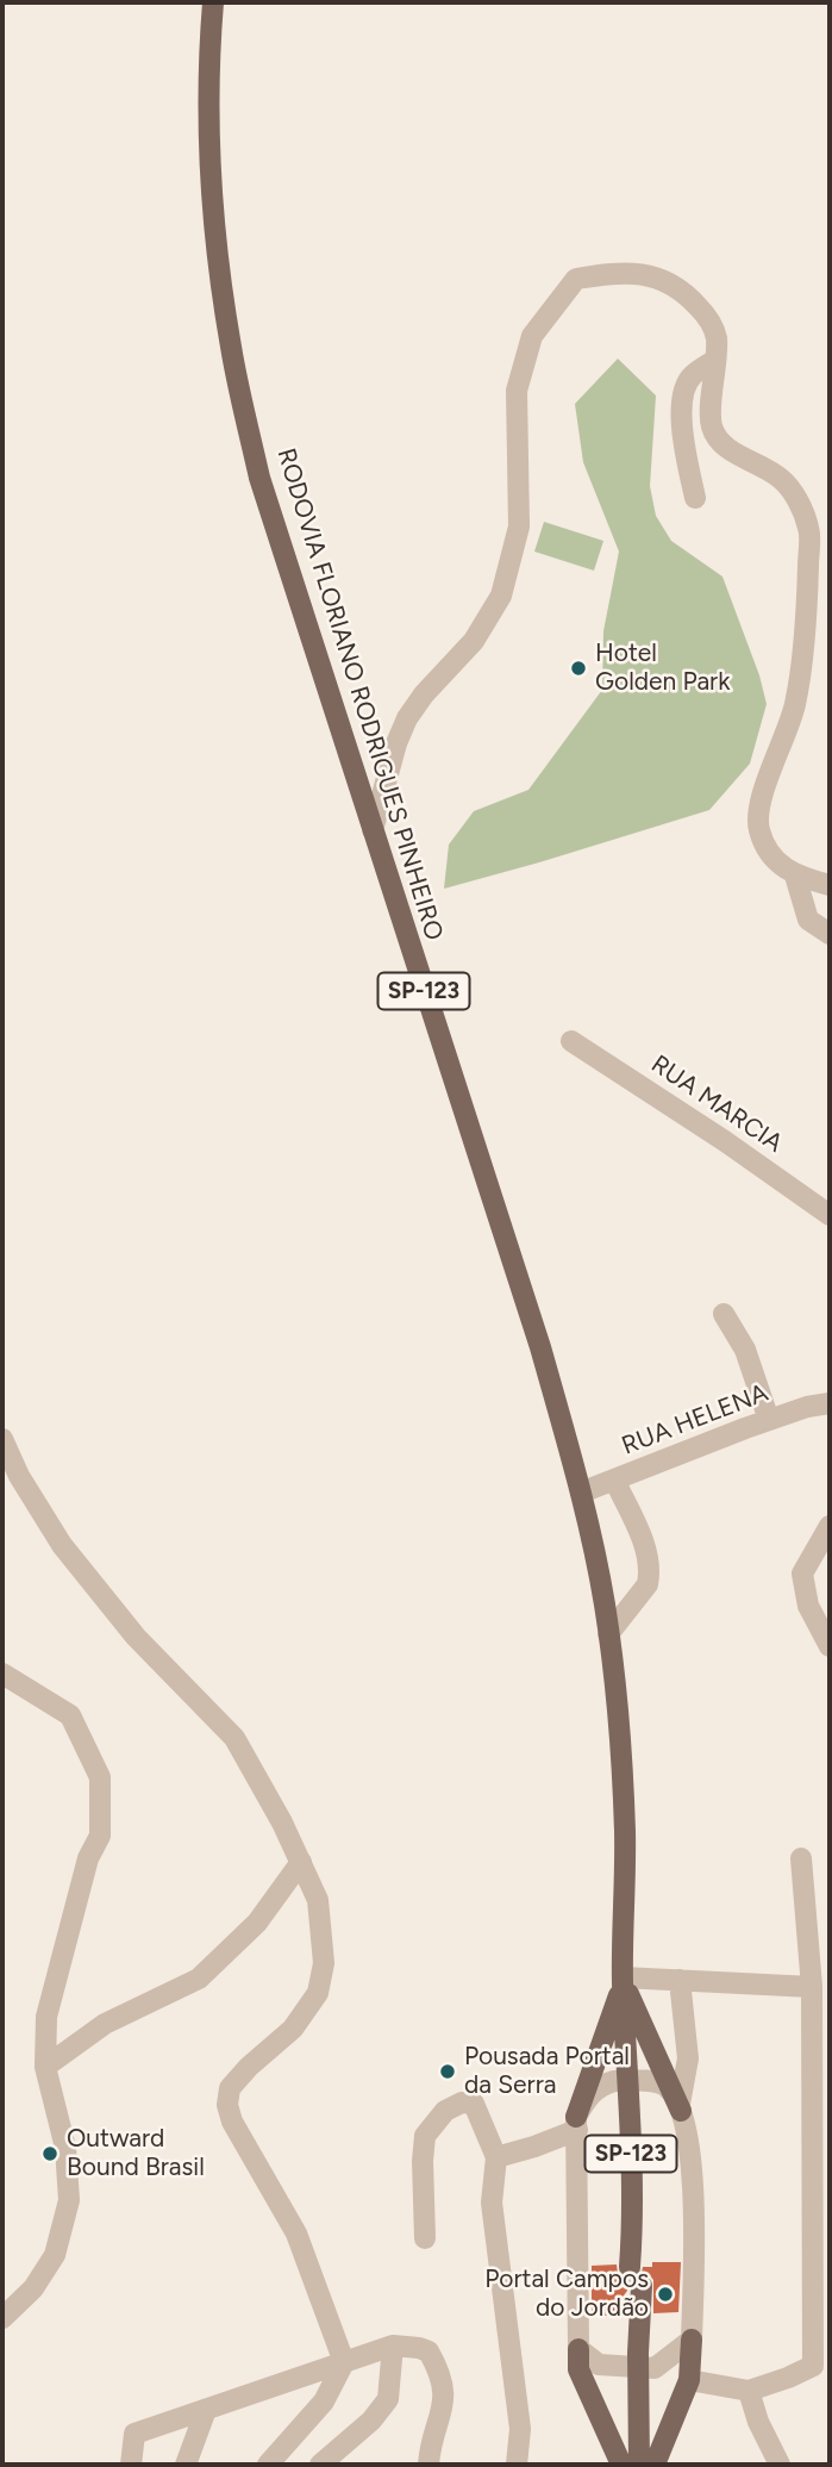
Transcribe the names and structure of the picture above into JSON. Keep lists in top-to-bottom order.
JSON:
{
  "streets": {
    "main road": ["RODOVIA FLORIANO RODRIGUES PINHEIRO", "SP-123"],
    "street": ["RUA MARCIA", "RUA HELENA"]
  },
  "crossings": [
    ["RODOVIA FLORIANO RODRIGUES PINHEIRO", "RUA HELENA"]
  ],
  "places": [
    "Hotel Golden Park",
    "Pousada Portal da Serra",
    "Outward Bound Brasil",
    "Portal Campos do Jordão"
  ]
}
